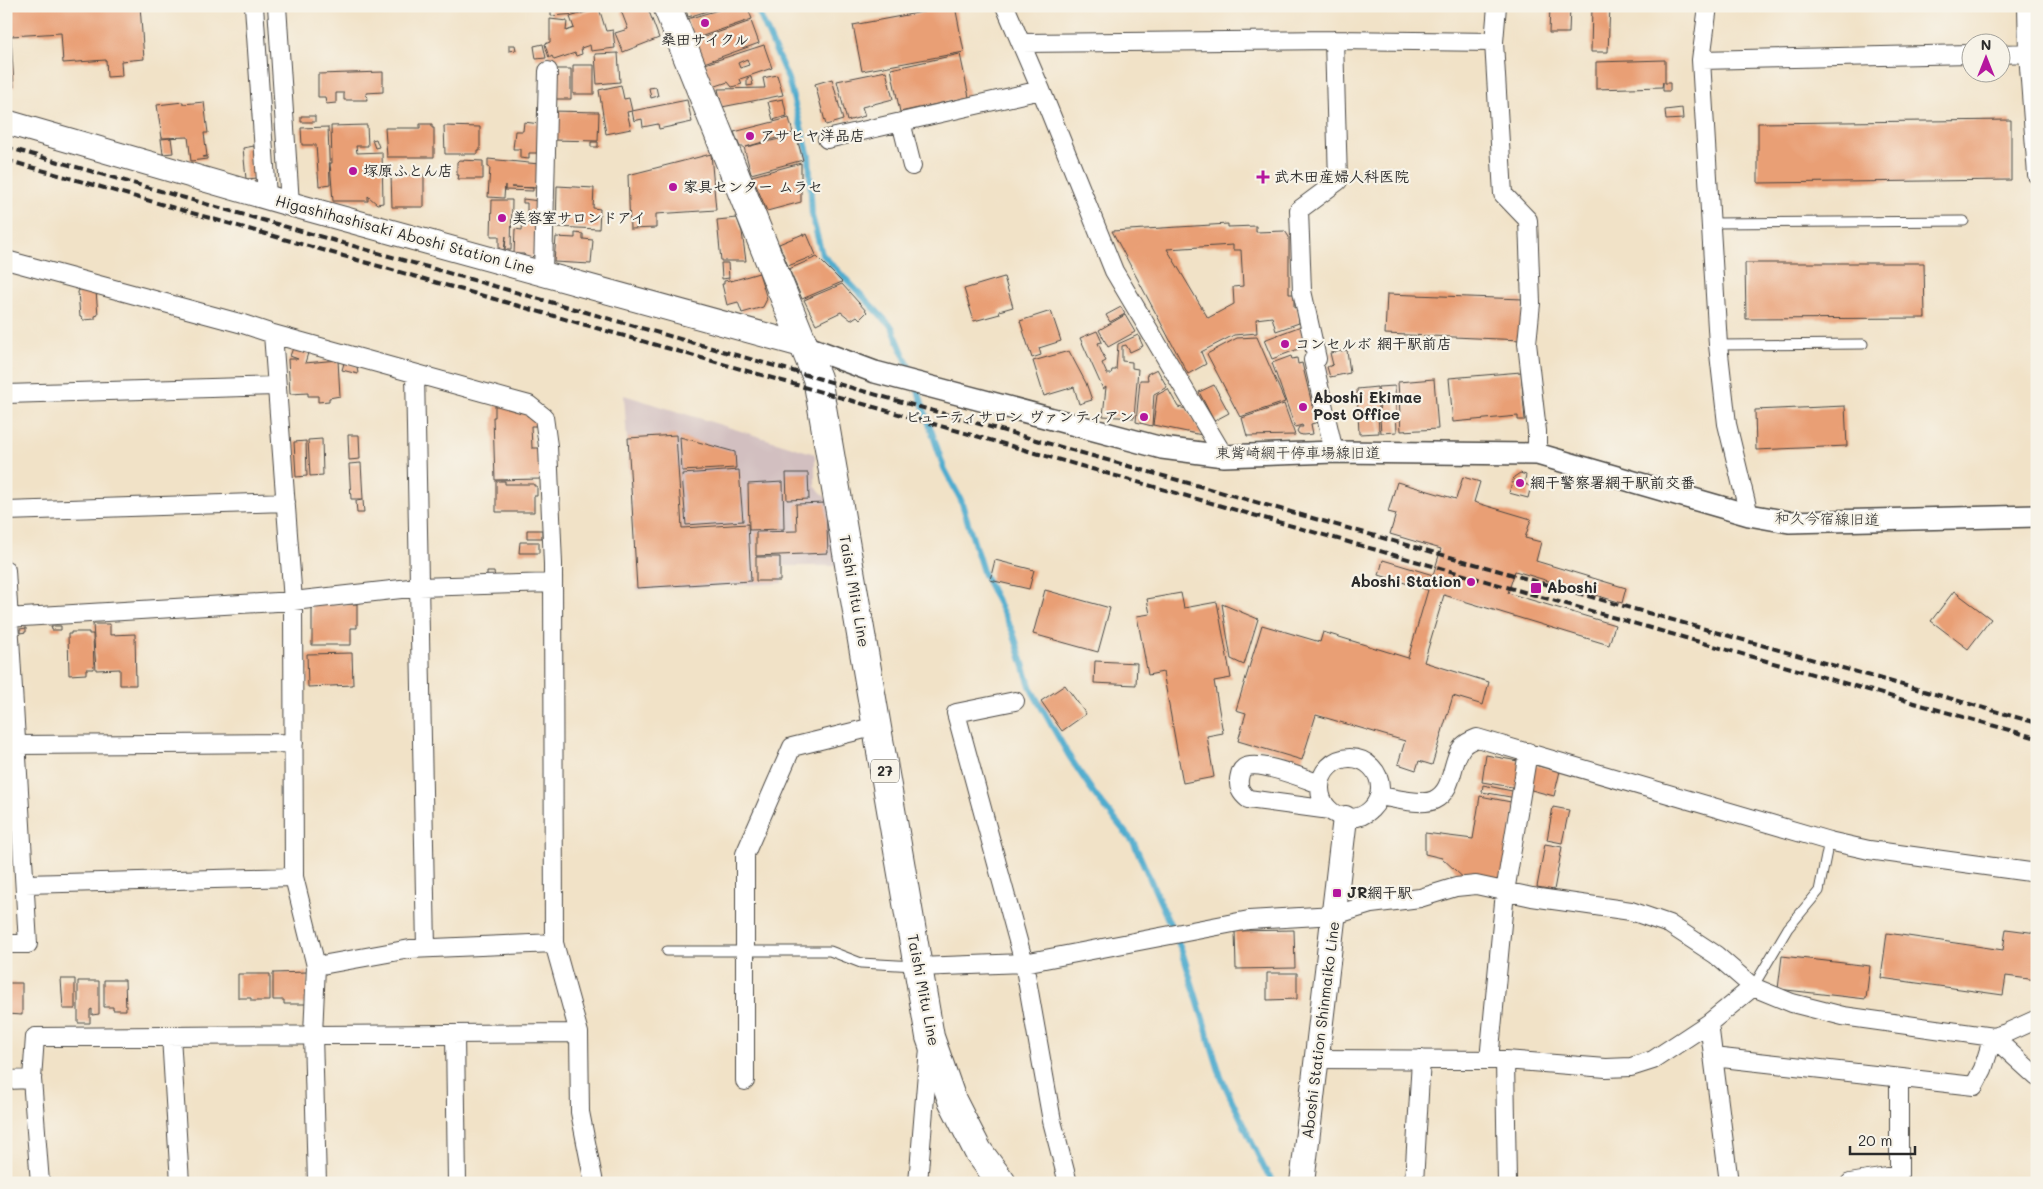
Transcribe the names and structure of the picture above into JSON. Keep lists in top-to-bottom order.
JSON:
{
  "streets": {
    "main road": [
      "Higashihashisaki Aboshi Station Line",
      "Taishi Mitu Line",
      "27",
      "Aboshi Station Shinmaiko Line"
    ],
    "street": ["東觜崎網干停車場線旧道", "和久今宿線旧道"]
  },
  "crossings": [
    ["Higashihashisaki Aboshi Station Line", "東觜崎網干停車場線旧道"],
    ["Higashihashisaki Aboshi Station Line", "Taishi Mitu Line"],
    ["東觜崎網干停車場線旧道", "和久今宿線旧道"],
    ["東觜崎網干停車場線旧道", "Taishi Mitu Line"]
  ],
  "places": {
    "other": [
      "桑田サイクル",
      "アサヒヤ洋品店",
      "塚原ふとん店",
      "家具センター ムラセ",
      "美容室サロンドアイ",
      "コンセルボ 網干駅前店",
      "Aboshi Ekimae Post Office",
      "ビューティサロン ヴァンティアン",
      "網干警察署網干駅前交番",
      "Aboshi Station"
    ],
    "health": ["武木田産婦人科医院"],
    "transit": ["Aboshi", "JR網干駅"]
  },
  "scale_bar": "20 m",
  "north": "top"
}
